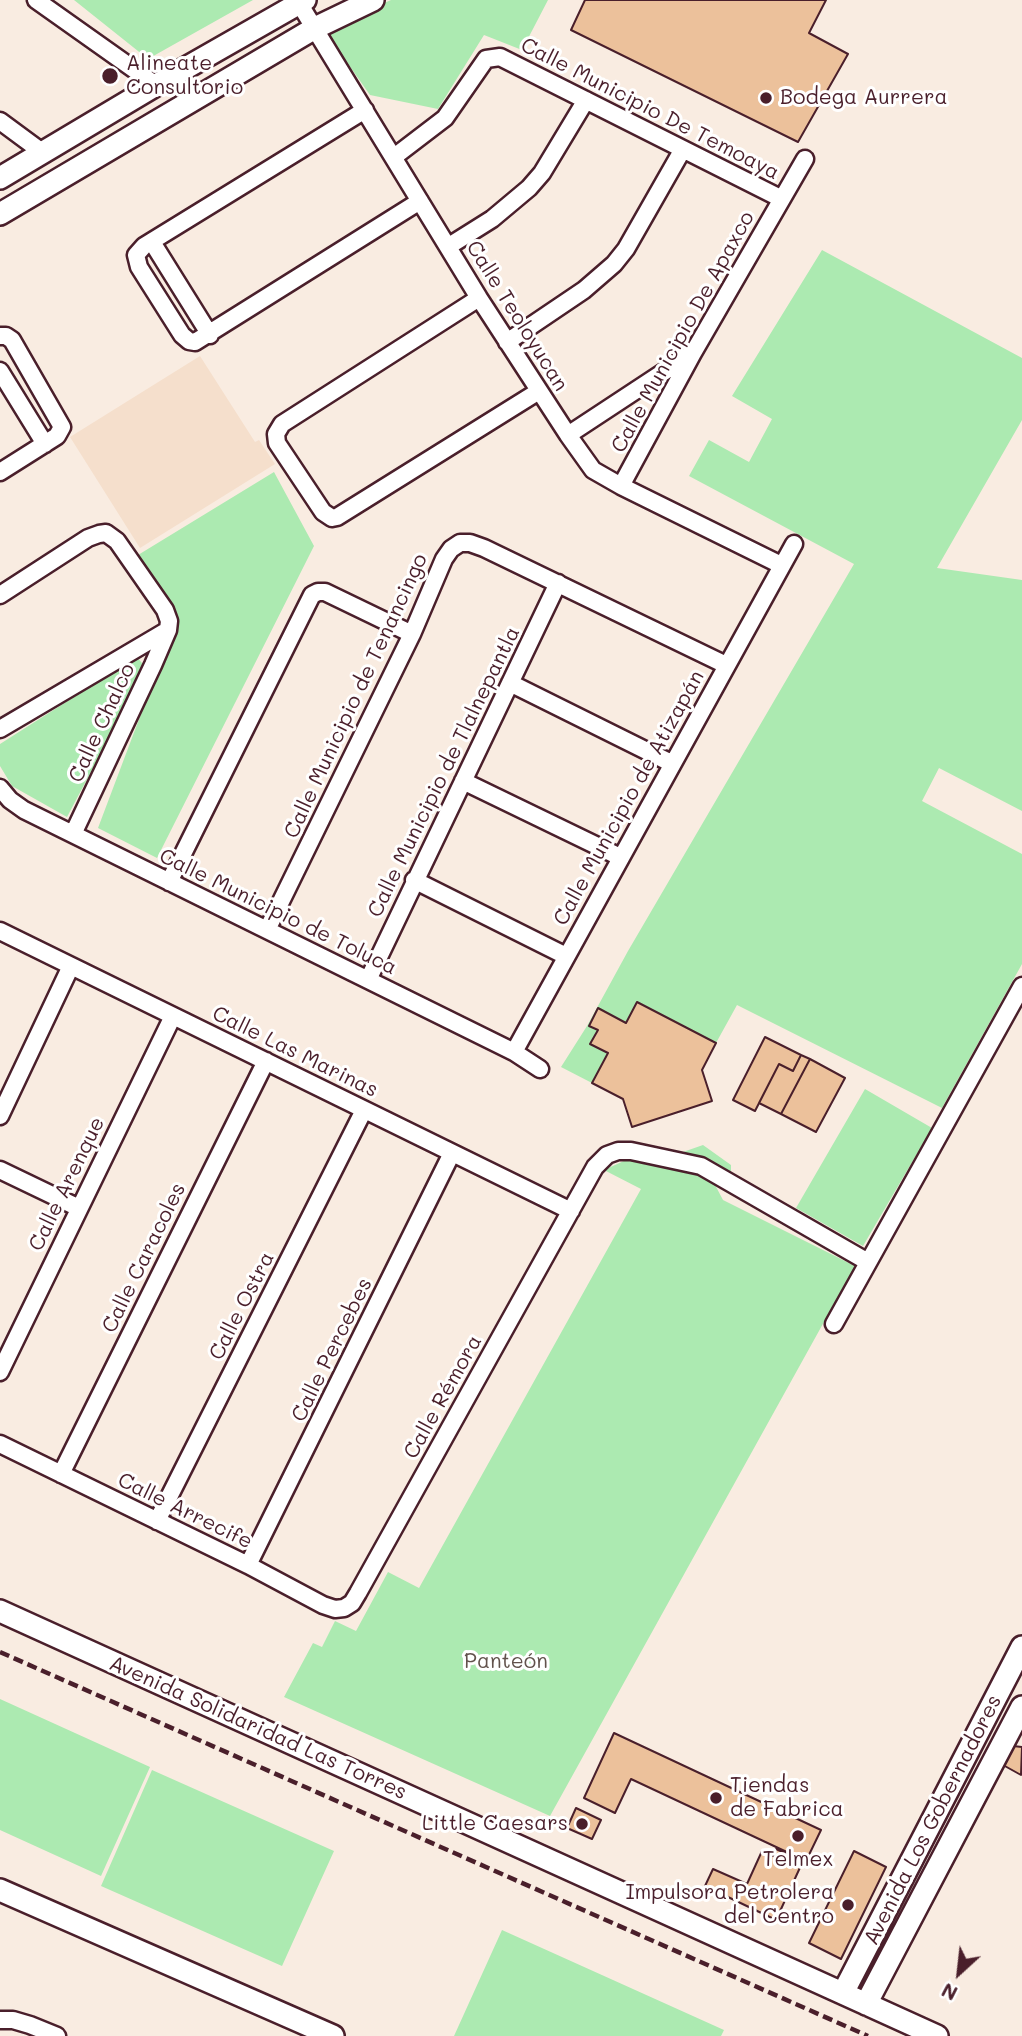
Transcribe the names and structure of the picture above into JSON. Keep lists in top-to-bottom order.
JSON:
{
  "streets": {
    "street": [
      "Calle Municipio De Temoaya",
      "Calle Teoloyucan",
      "Calle Municipio De Apaxco",
      "Calle Municipio de Tenancingo",
      "Calle Chalco",
      "Calle Municipio de Tlalnepantla",
      "Calle Municipio de Atizapán",
      "Calle Municipio de Toluca",
      "Calle Las Marinas",
      "Calle Arenque",
      "Calle Caracoles",
      "Calle Ostra",
      "Calle Percebes",
      "Calle Rémora",
      "Calle Arrecife",
      "Avenida Solidaridad Las Torres",
      "Avenida Los Gobernadores"
    ]
  },
  "crossings": [
    ["Calle Municipio De Temoaya", "Calle Teoloyucan"],
    ["Calle Municipio De Temoaya", "Calle Municipio De Apaxco"],
    ["Calle Teoloyucan", "Calle Municipio De Apaxco"],
    ["Calle Teoloyucan", "Calle Municipio de Atizapán"],
    ["Calle Municipio de Tenancingo", "Calle Municipio de Tlalnepantla"],
    ["Calle Municipio de Tenancingo", "Calle Municipio de Toluca"],
    ["Calle Chalco", "Calle Municipio de Toluca"],
    ["Calle Municipio de Tlalnepantla", "Calle Municipio de Toluca"],
    ["Calle Municipio de Atizapán", "Calle Municipio de Toluca"],
    ["Calle Las Marinas", "Calle Arenque"],
    ["Calle Las Marinas", "Calle Caracoles"],
    ["Calle Las Marinas", "Calle Ostra"],
    ["Calle Las Marinas", "Calle Percebes"],
    ["Calle Las Marinas", "Calle Rémora"],
    ["Calle Caracoles", "Calle Arrecife"],
    ["Calle Ostra", "Calle Arrecife"],
    ["Calle Percebes", "Calle Arrecife"],
    ["Calle Rémora", "Calle Arrecife"],
    ["Avenida Solidaridad Las Torres", "Avenida Los Gobernadores"]
  ],
  "parks": ["Panteón"],
  "places": [
    "Alineate Consultorio",
    "Bodega Aurrera",
    "Tiendas de Fabrica",
    "Little Caesars",
    "Telmex",
    "Impulsora Petrolera del Centro"
  ],
  "north": "bottom left"
}
